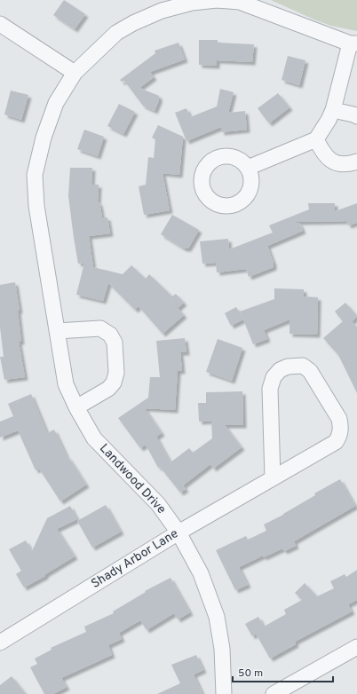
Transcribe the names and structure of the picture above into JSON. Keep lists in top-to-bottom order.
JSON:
{
  "streets": {
    "street": ["Landwood Drive", "Shady Arbor Lane"]
  },
  "crossings": [
    ["Landwood Drive", "Shady Arbor Lane"]
  ],
  "scale_bar": "50 m"
}
